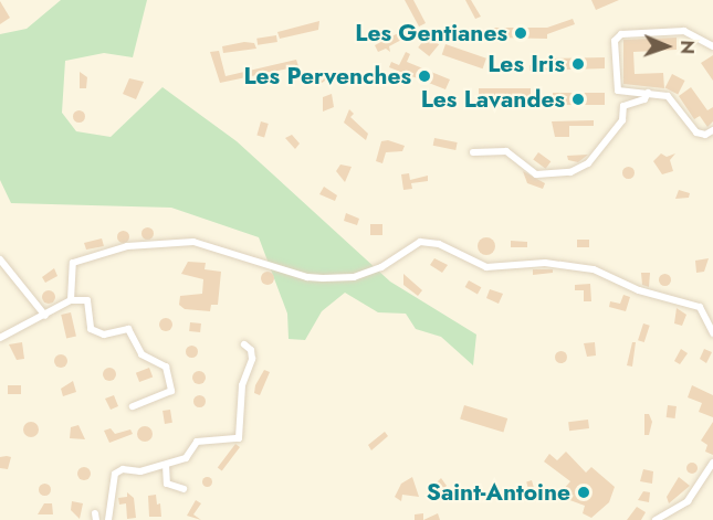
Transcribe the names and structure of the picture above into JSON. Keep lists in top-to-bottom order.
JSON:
{
  "places": [
    "Les Gentianes",
    "Les Iris",
    "Les Pervenches",
    "Les Lavandes",
    "Saint-Antoine"
  ],
  "north": "right"
}
